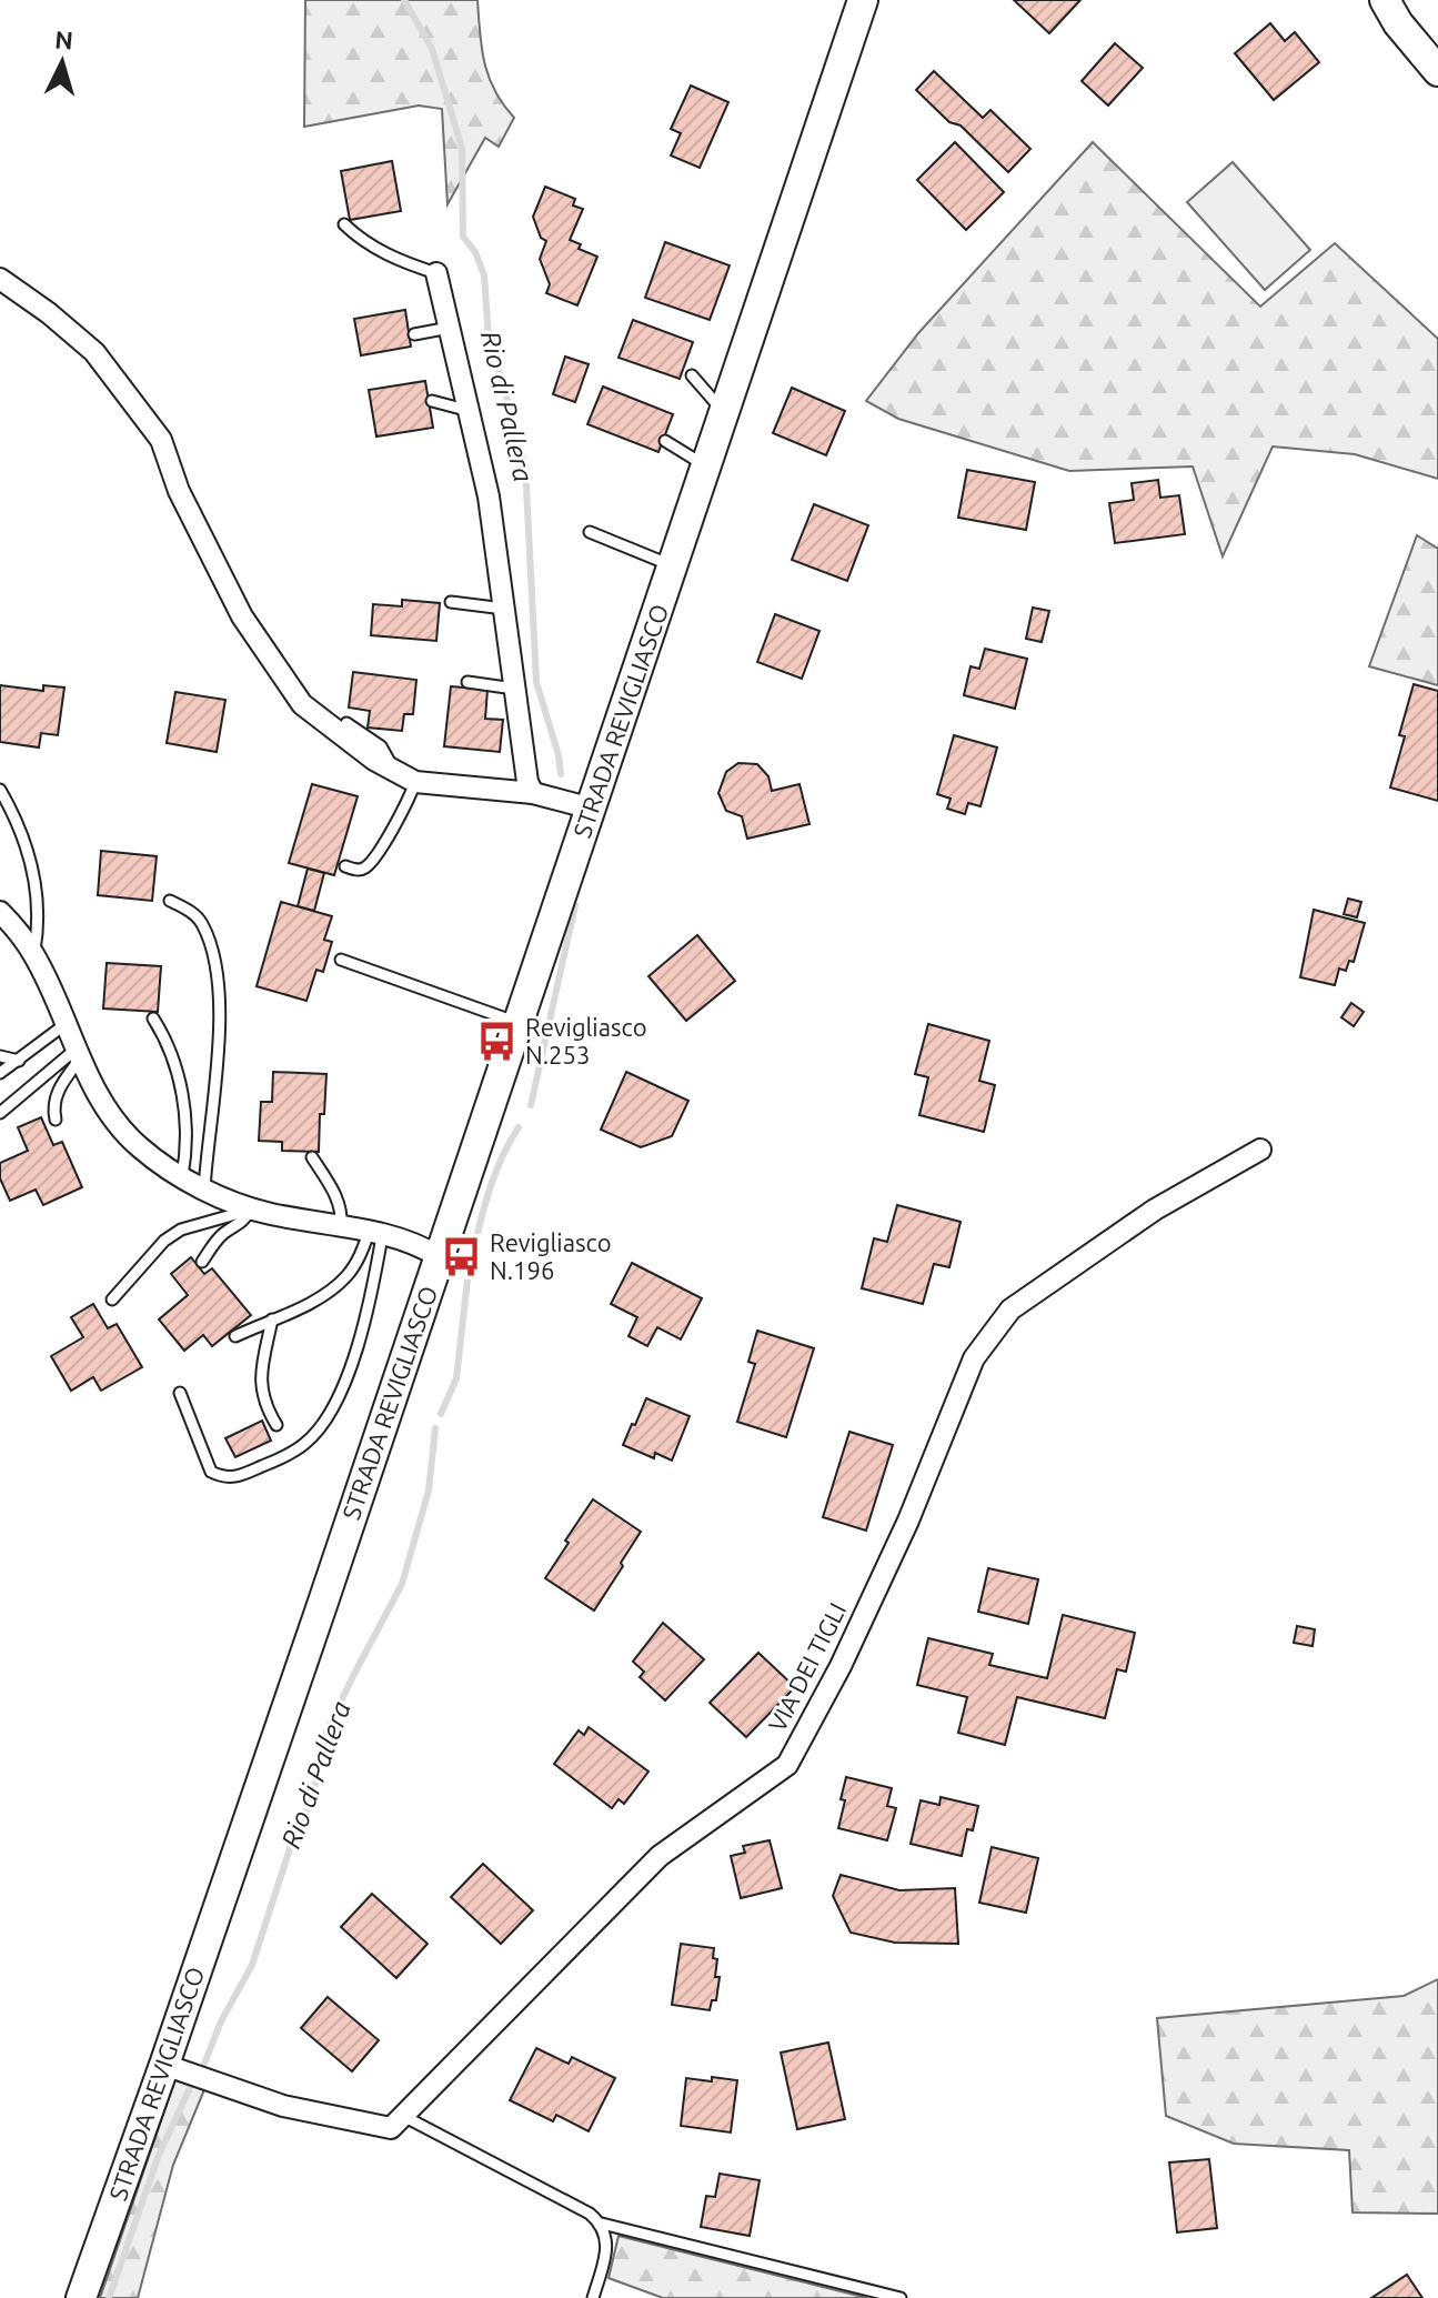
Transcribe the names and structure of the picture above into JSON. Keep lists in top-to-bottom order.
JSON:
{
  "streets": {
    "street": ["STRADA REVIGLIASCO", "VIA DEI TIGLI"]
  },
  "water": ["Rio di Pallera"],
  "places": {
    "bus stop": ["Revigliasco N.253", "Revigliasco N.196"]
  },
  "north": "top"
}
